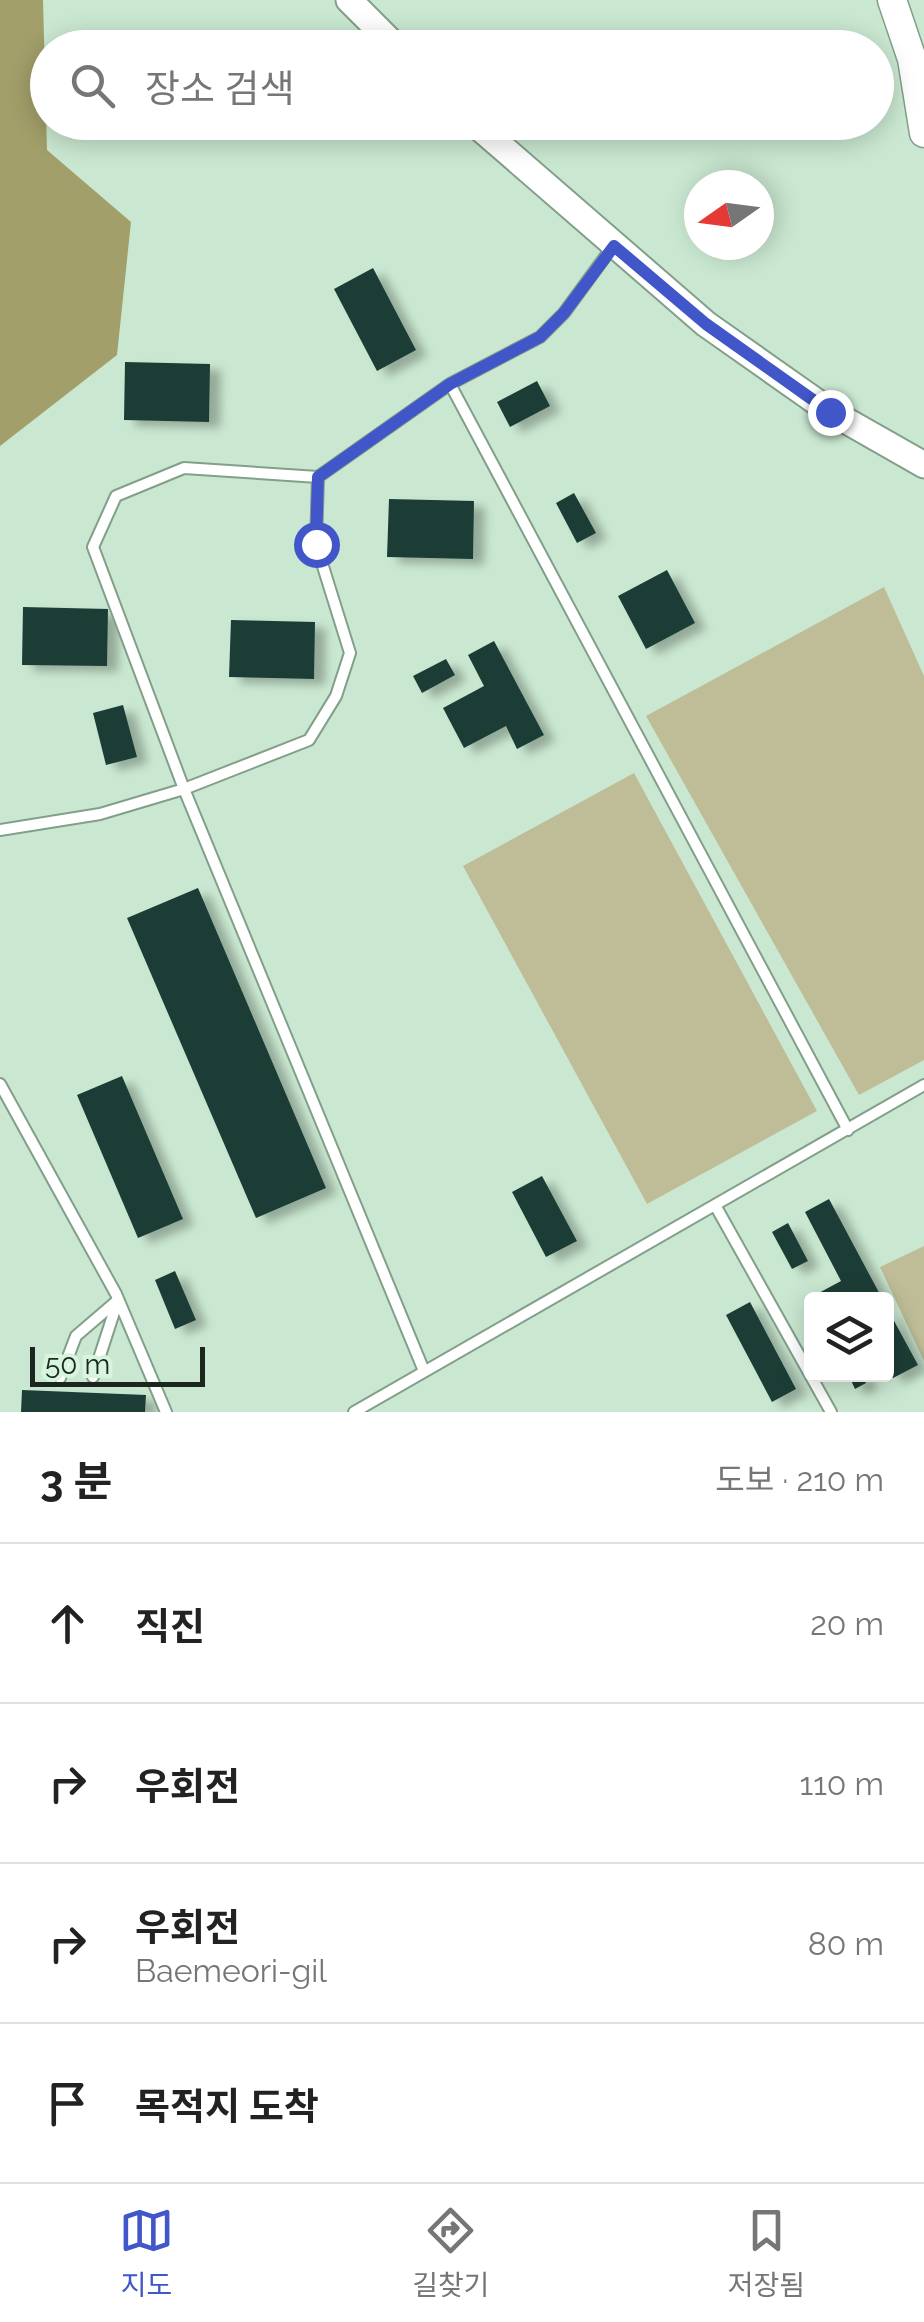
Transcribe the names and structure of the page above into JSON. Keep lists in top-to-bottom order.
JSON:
{
  "scale_bar": "50 m",
  "north": "left",
  "page": {
    "search": "장소 검색",
    "scale": "50 m",
    "heading": ["3 분", "도보 · 210 m"],
    "list": [
      ["직진", "20 m"],
      ["우회전", "110 m"],
      ["우회전", "Baemeori-gil", "80 m"],
      "목적지 도착"
    ],
    "nav": ["지도", "길찾기", "저장됨"]
  }
}
